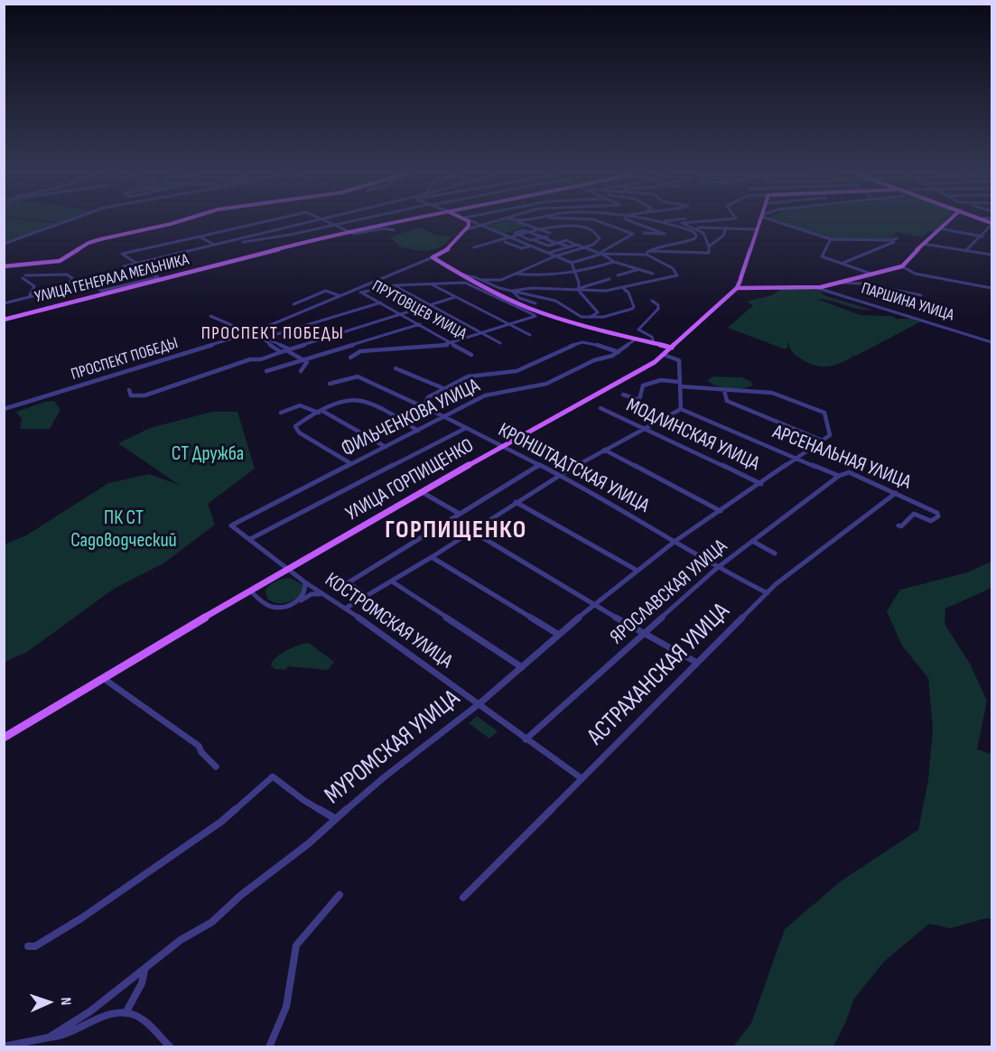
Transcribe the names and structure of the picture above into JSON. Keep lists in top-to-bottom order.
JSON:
{
  "streets": {
    "main road": ["УЛИЦА ГЕНЕРАЛА МЕЛЬНИКА", "УЛИЦА ГОРПИЩЕНКО"],
    "street": [
      "ПАРШИНА УЛИЦА",
      "ПРУТОВЦЕВ УЛИЦА",
      "ПРОСПЕКТ ПОБЕДЫ",
      "ФИЛЬЧЕНКОВА УЛИЦА",
      "МОДЛИНСКАЯ УЛИЦА",
      "АРСЕНАЛЬНАЯ УЛИЦА",
      "КРОНШТАДТСКАЯ УЛИЦА",
      "ЯРОСЛАВСКАЯ УЛИЦА",
      "КОСТРОМСКАЯ УЛИЦА",
      "АСТРАХАНСКАЯ УЛИЦА",
      "МУРОМСКАЯ УЛИЦА"
    ]
  },
  "crossings": [
    ["ПРУТОВЦЕВ УЛИЦА", "ПРОСПЕКТ ПОБЕДЫ"],
    ["ФИЛЬЧЕНКОВА УЛИЦА", "КРОНШТАДТСКАЯ УЛИЦА"],
    ["ФИЛЬЧЕНКОВА УЛИЦА", "КОСТРОМСКАЯ УЛИЦА"],
    ["МОДЛИНСКАЯ УЛИЦА", "МУРОМСКАЯ УЛИЦА"],
    ["АРСЕНАЛЬНАЯ УЛИЦА", "ЯРОСЛАВСКАЯ УЛИЦА"],
    ["АРСЕНАЛЬНАЯ УЛИЦА", "АСТРАХАНСКАЯ УЛИЦА"],
    ["АРСЕНАЛЬНАЯ УЛИЦА", "МУРОМСКАЯ УЛИЦА"],
    ["КРОНШТАДТСКАЯ УЛИЦА", "УЛИЦА ГОРПИЩЕНКО"],
    ["КРОНШТАДТСКАЯ УЛИЦА", "ЯРОСЛАВСКАЯ УЛИЦА"],
    ["КРОНШТАДТСКАЯ УЛИЦА", "АСТРАХАНСКАЯ УЛИЦА"],
    ["КРОНШТАДТСКАЯ УЛИЦА", "МУРОМСКАЯ УЛИЦА"],
    ["УЛИЦА ГОРПИЩЕНКО", "КОСТРОМСКАЯ УЛИЦА"],
    ["ЯРОСЛАВСКАЯ УЛИЦА", "КОСТРОМСКАЯ УЛИЦА"],
    ["КОСТРОМСКАЯ УЛИЦА", "АСТРАХАНСКАЯ УЛИЦА"],
    ["КОСТРОМСКАЯ УЛИЦА", "МУРОМСКАЯ УЛИЦА"]
  ],
  "districts": ["ПРОСПЕКТ ПОБЕДЫ", "ГОРПИЩЕНКО"],
  "parks": ["СТ Дружба", "ПК СТ Садоводческий"],
  "north": "right"
}
